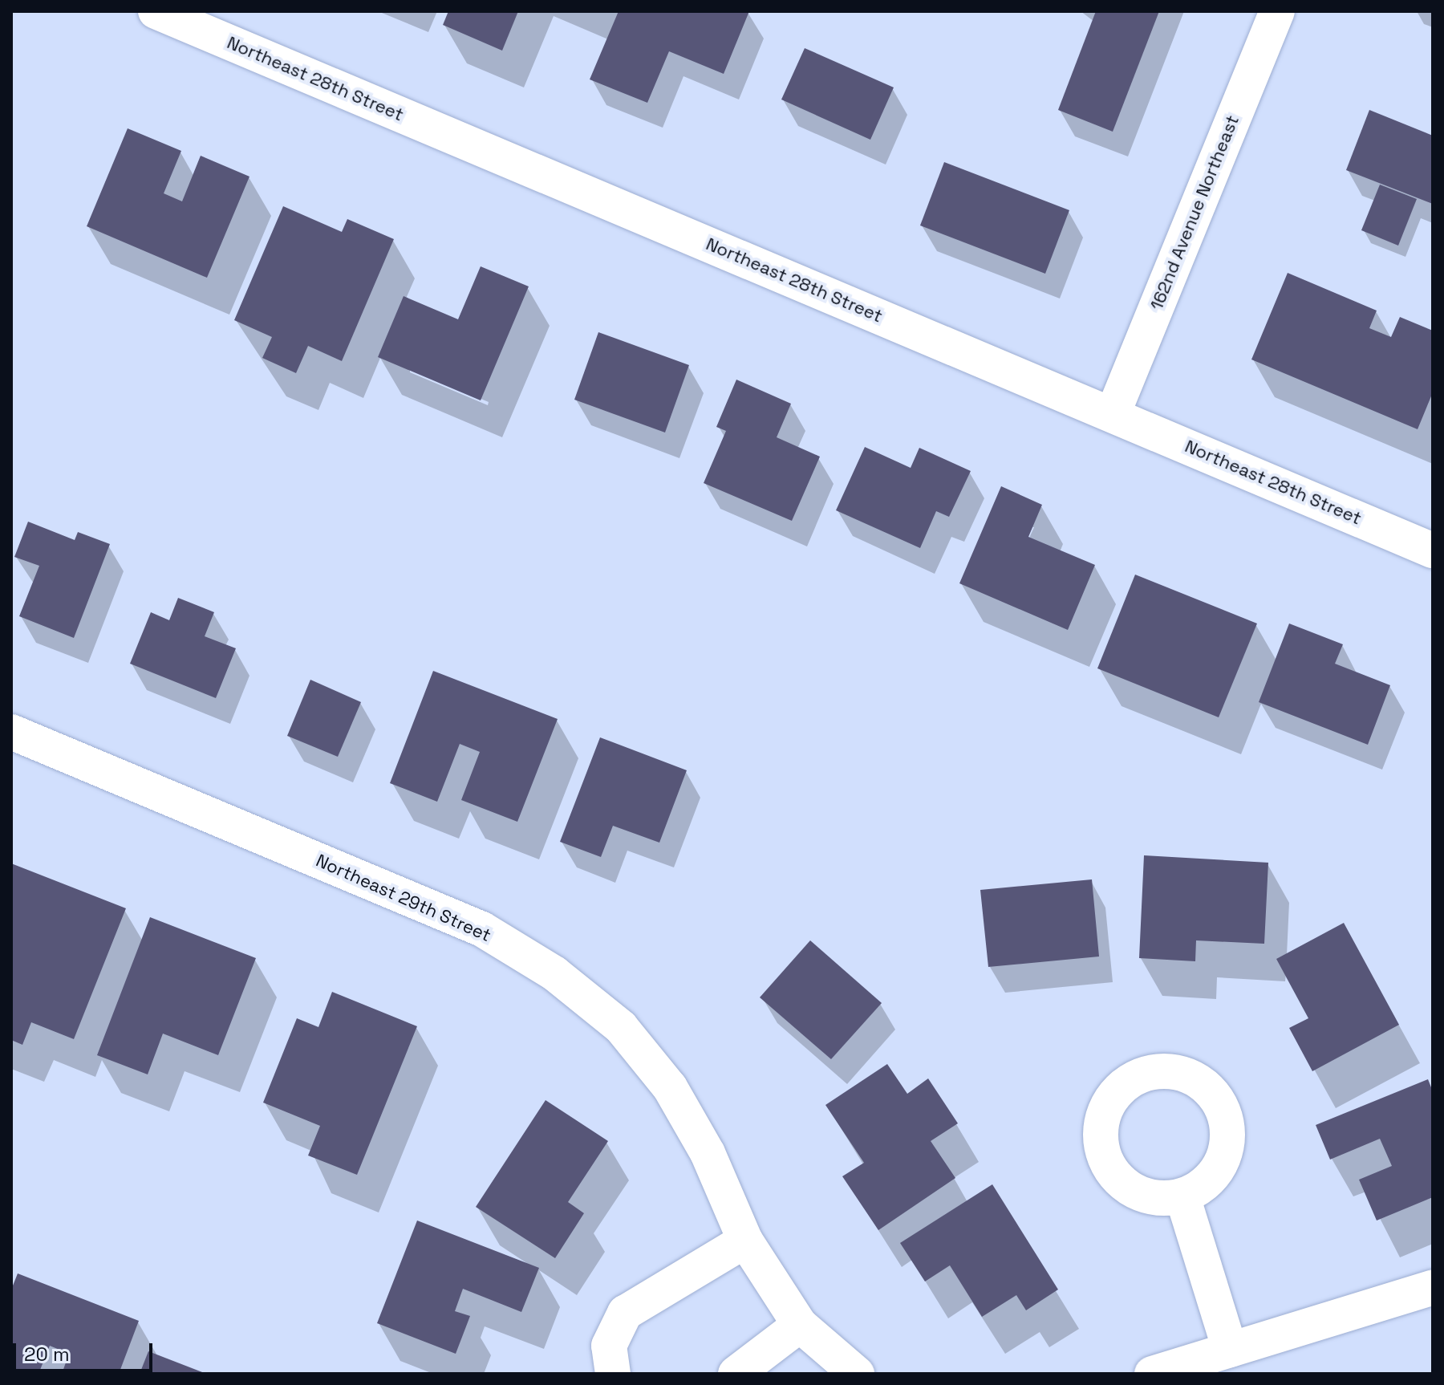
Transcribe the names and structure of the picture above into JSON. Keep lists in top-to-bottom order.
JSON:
{
  "streets": {
    "street": ["Northeast 28th Street", "162nd Avenue Northeast", "Northeast 29th Street"]
  },
  "crossings": [
    ["Northeast 28th Street", "162nd Avenue Northeast"]
  ],
  "scale_bar": "20 m"
}
